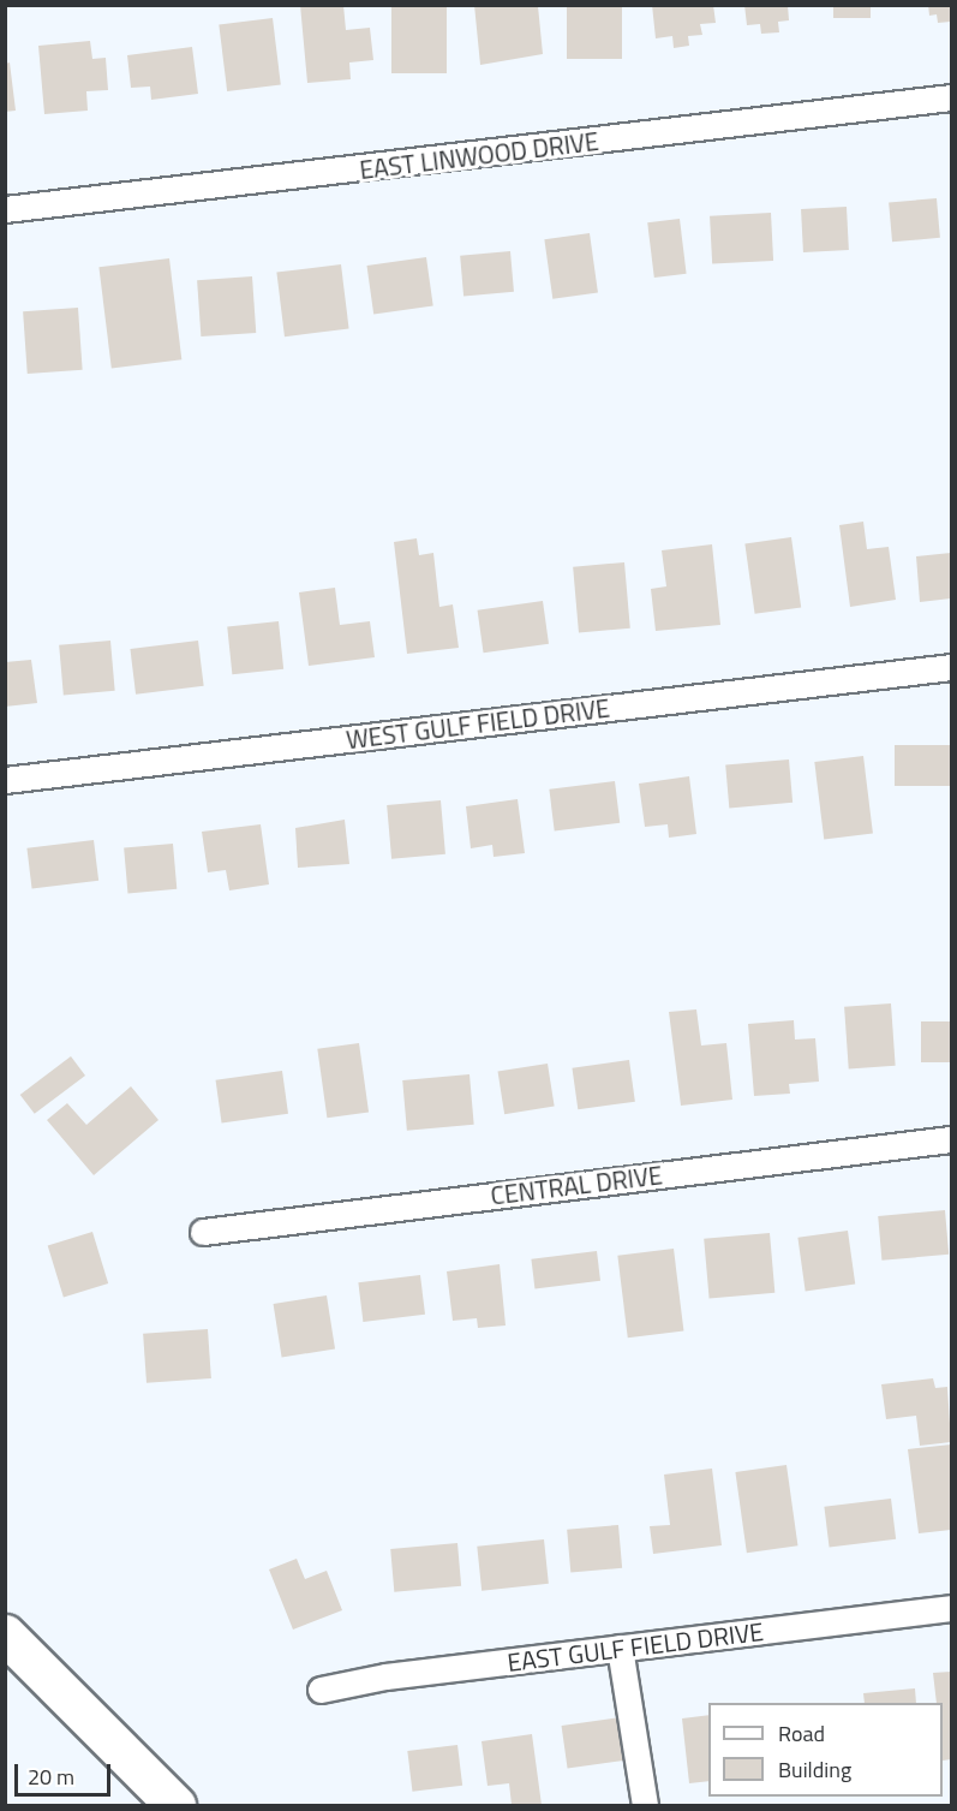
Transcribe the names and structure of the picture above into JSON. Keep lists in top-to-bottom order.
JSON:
{
  "streets": {
    "street": [
      "EAST LINWOOD DRIVE",
      "WEST GULF FIELD DRIVE",
      "CENTRAL DRIVE",
      "EAST GULF FIELD DRIVE"
    ]
  },
  "legend": ["Road", "Building"],
  "scale_bar": "20 m"
}
